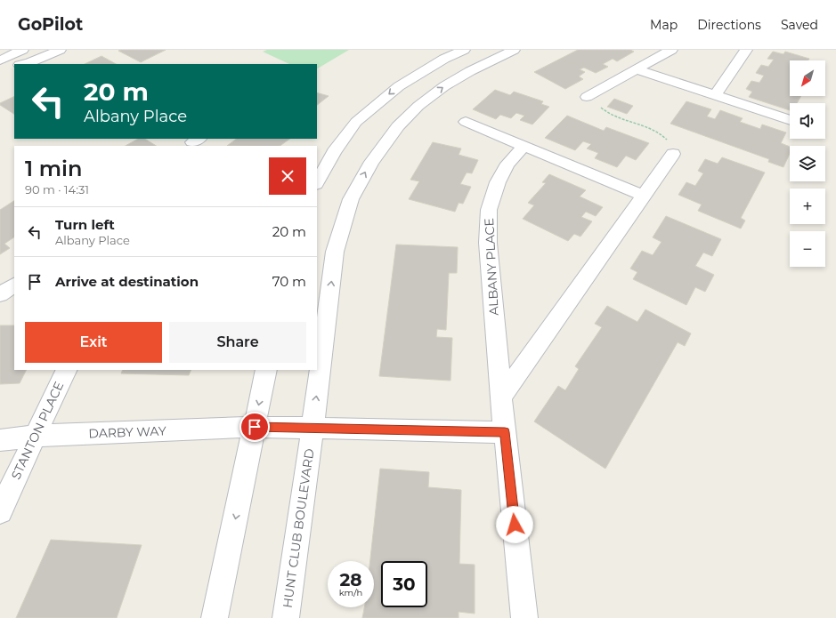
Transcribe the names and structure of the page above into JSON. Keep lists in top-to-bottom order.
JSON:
{
  "streets": {
    "street": [
      "ALBANY PLACE",
      "STANTON PLACE",
      "DARBY WAY",
      "HUNT CLUB BOULEVARD"
    ]
  },
  "crossings": [
    ["STANTON PLACE", "DARBY WAY"]
  ],
  "north": "bottom left",
  "page": {
    "header": "GoPilot",
    "nav": ["Map", "Directions", "Saved"],
    "map_buttons": ["+", "−"],
    "turn": ["20 m", "Albany Place"],
    "heading": ["1 min", "90 m · 14:31"],
    "list": [
      {
        "name": "Turn left",
        "note": "Albany Place",
        "value": "20 m"
      },
      {
        "name": "Arrive at destination",
        "value": "70 m"
      }
    ],
    "buttons": ["Exit", "Share"],
    "speed": "28 km/h",
    "limit": "30"
  }
}
